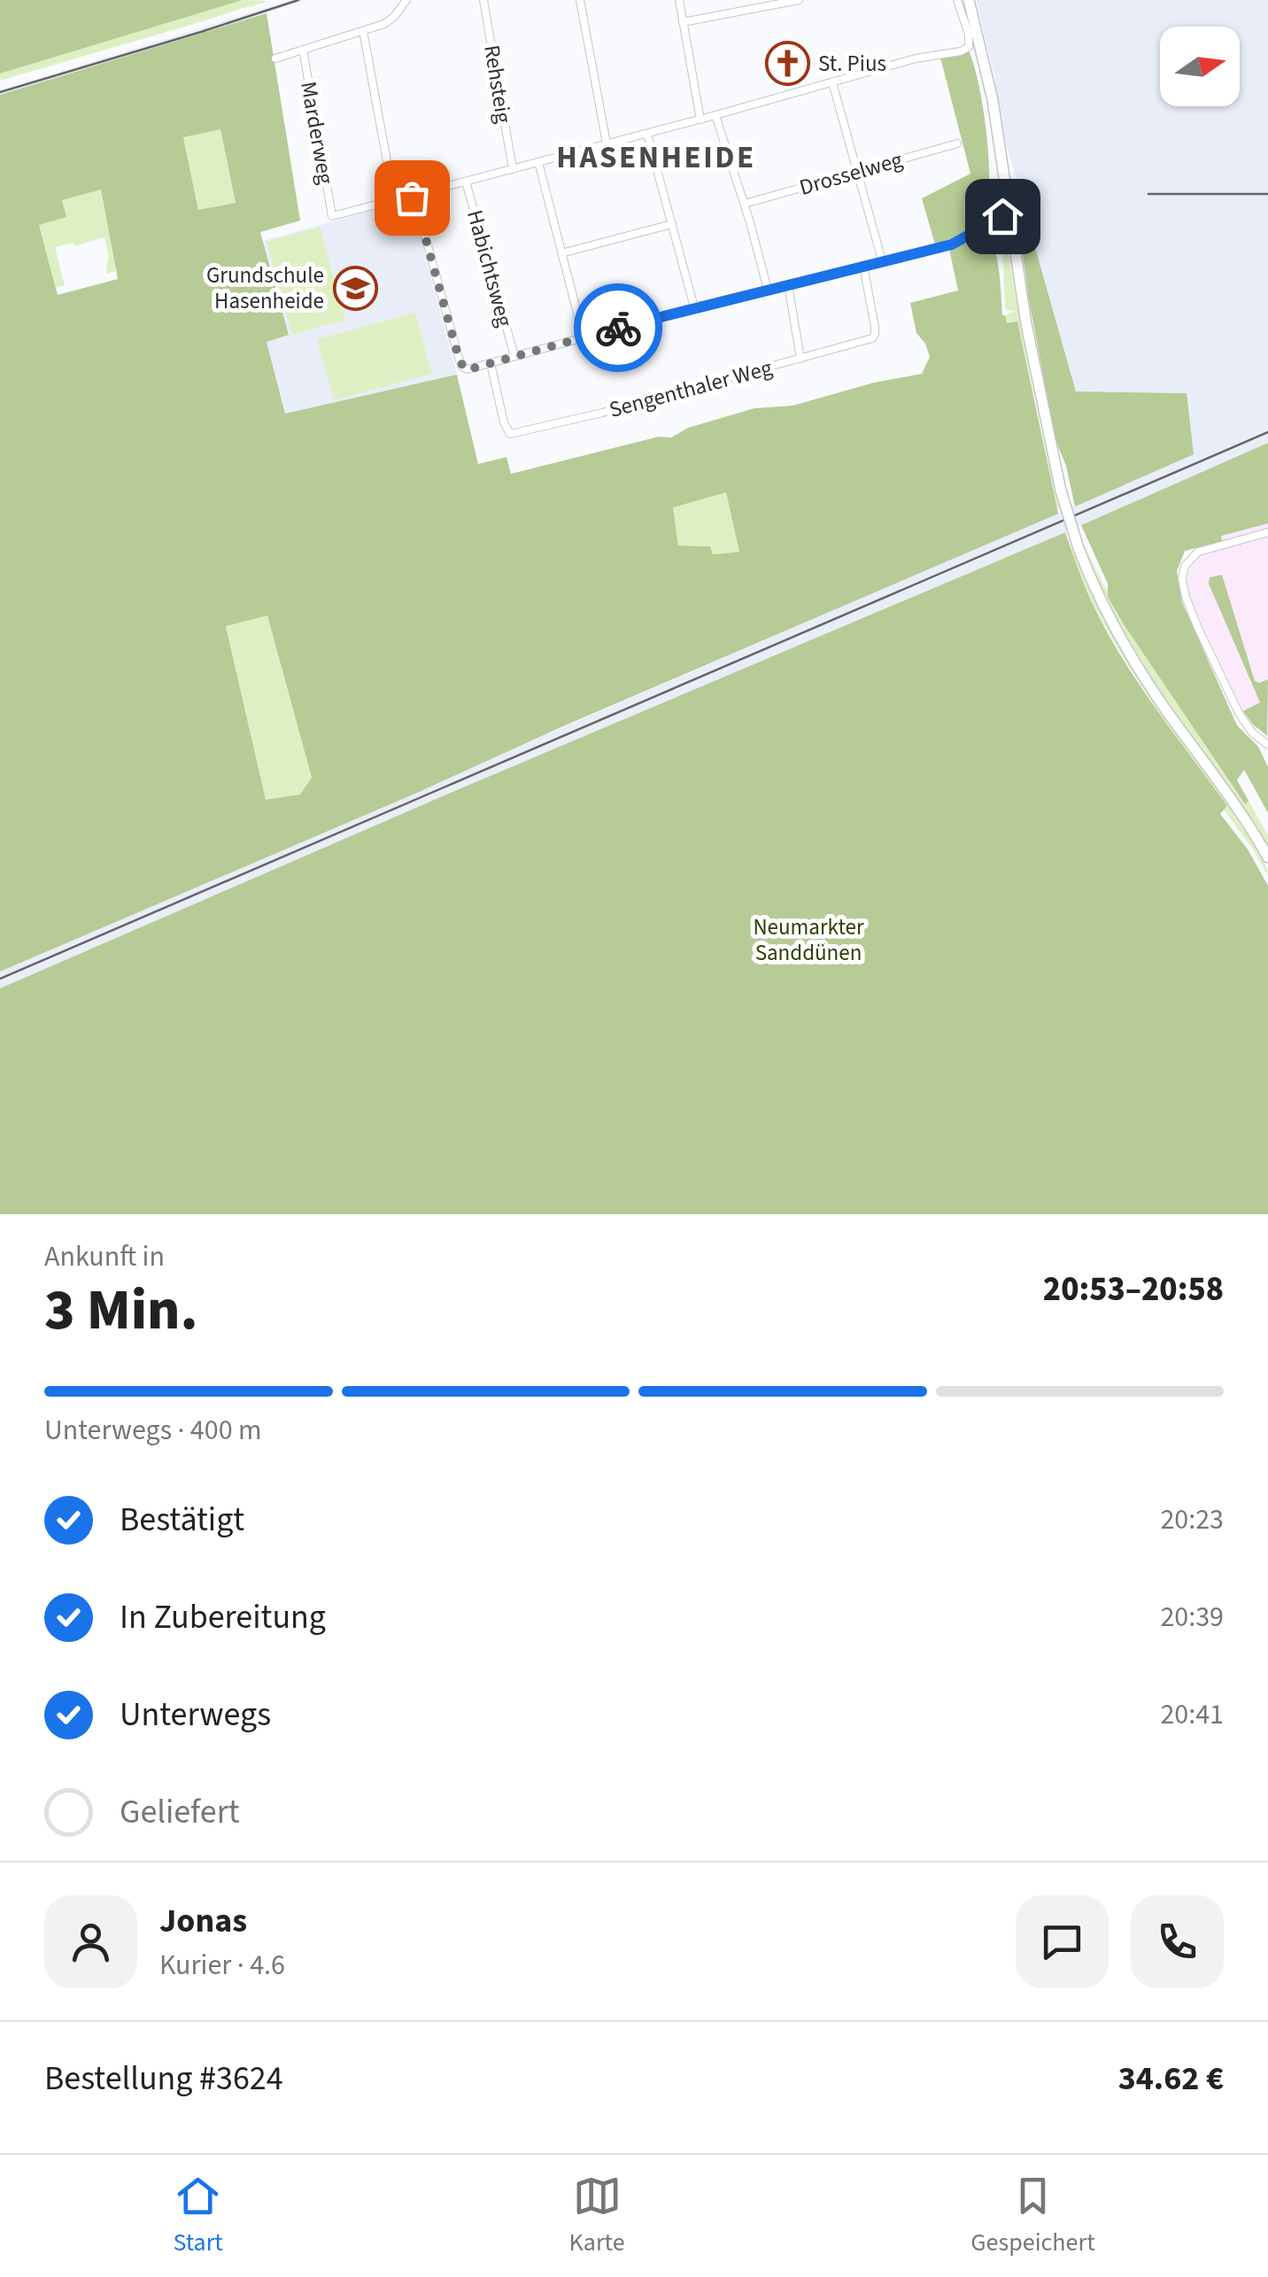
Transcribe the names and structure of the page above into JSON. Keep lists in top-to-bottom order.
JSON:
{
  "streets": {
    "street": [
      "Rehsteig",
      "Marderweg",
      "Drosselweg",
      "Habichtsweg",
      "Sengenthaler Weg"
    ]
  },
  "districts": ["HASENHEIDE"],
  "parks": ["Neumarkter Sanddünen"],
  "places": {
    "church": ["St. Pius"],
    "school or university": ["Grundschule Hasenheide"]
  },
  "north": "right",
  "page": {
    "heading": ["3 Min.", "Ankunft in", "20:53–20:58"],
    "panel": [
      "Jonas",
      "Kurier · 4.6",
      "Bestellung #3624",
      "34.62 €"
    ],
    "bar": "Unterwegs · 400 m",
    "list": [
      ["Bestätigt", "20:23"],
      ["In Zubereitung", "20:39"],
      ["Unterwegs", "20:41"],
      "Geliefert"
    ],
    "tabs": ["Start", "Karte", "Gespeichert"]
  }
}
